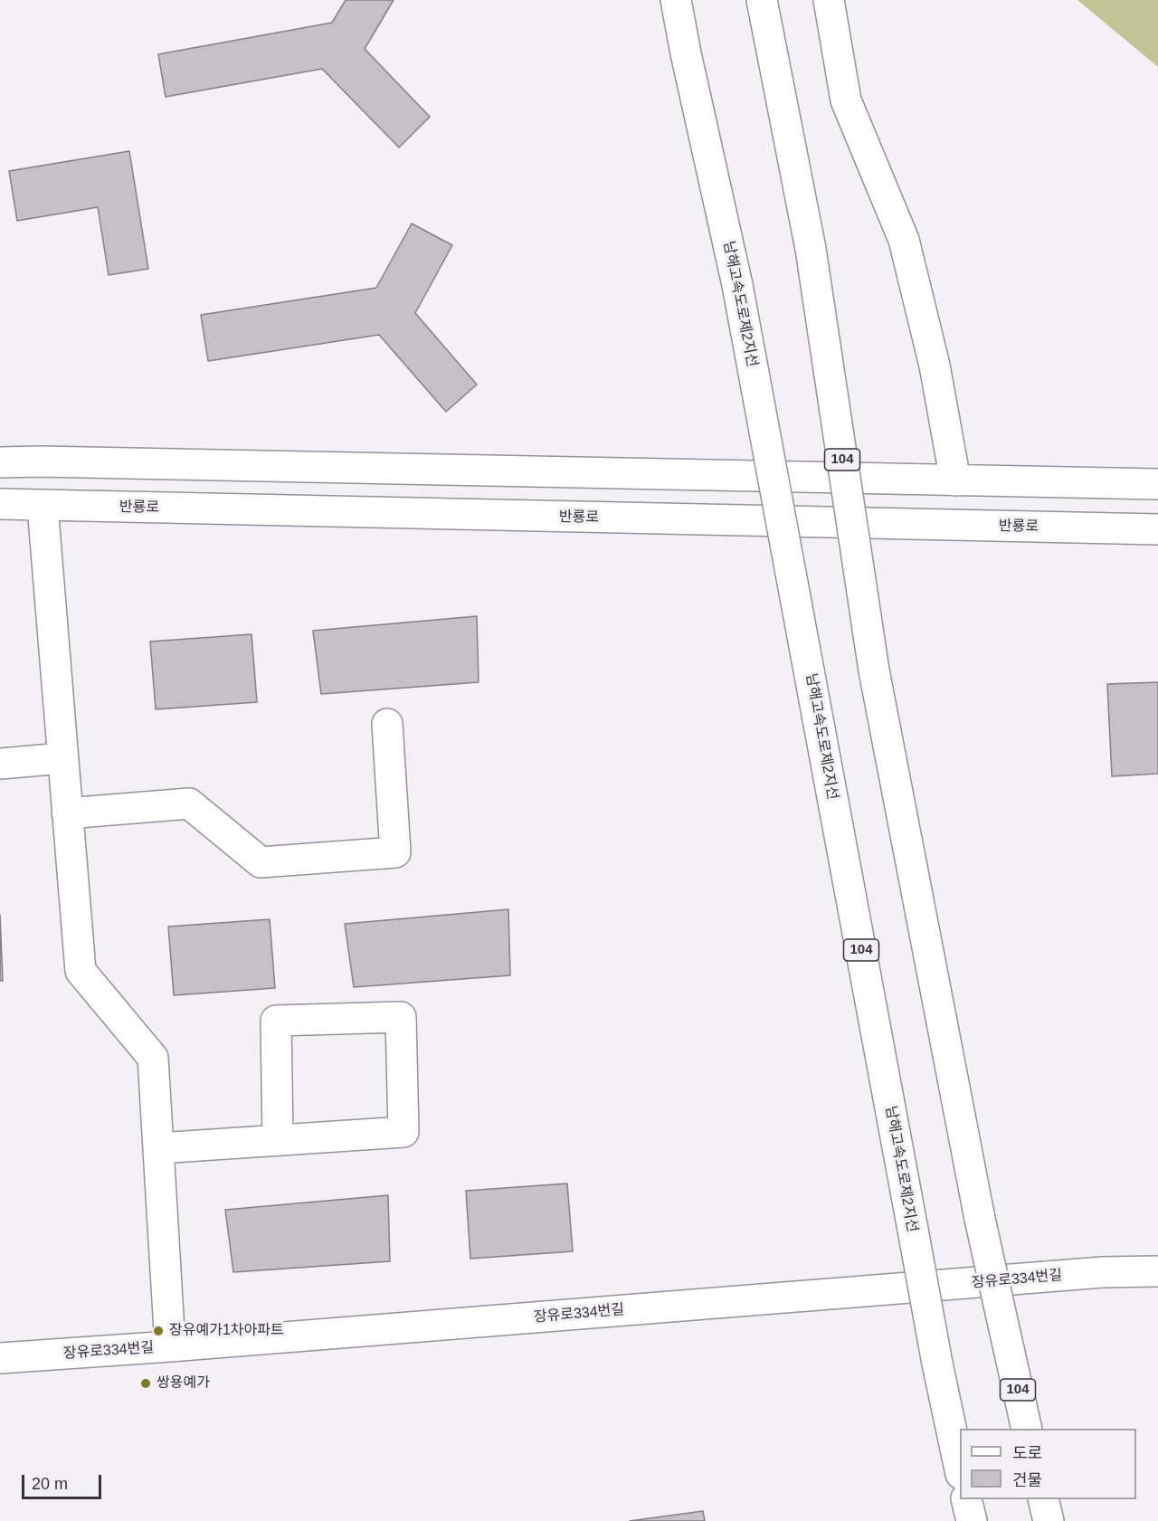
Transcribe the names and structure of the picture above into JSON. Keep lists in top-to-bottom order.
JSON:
{
  "streets": {
    "main road": [
      "남해고속도로제2지선",
      "104",
      "반룡로",
      "장유로334번길"
    ]
  },
  "places": ["장유예가1차아파트", "쌍용예가"],
  "legend": ["도로", "건물"],
  "scale_bar": "20 m"
}
